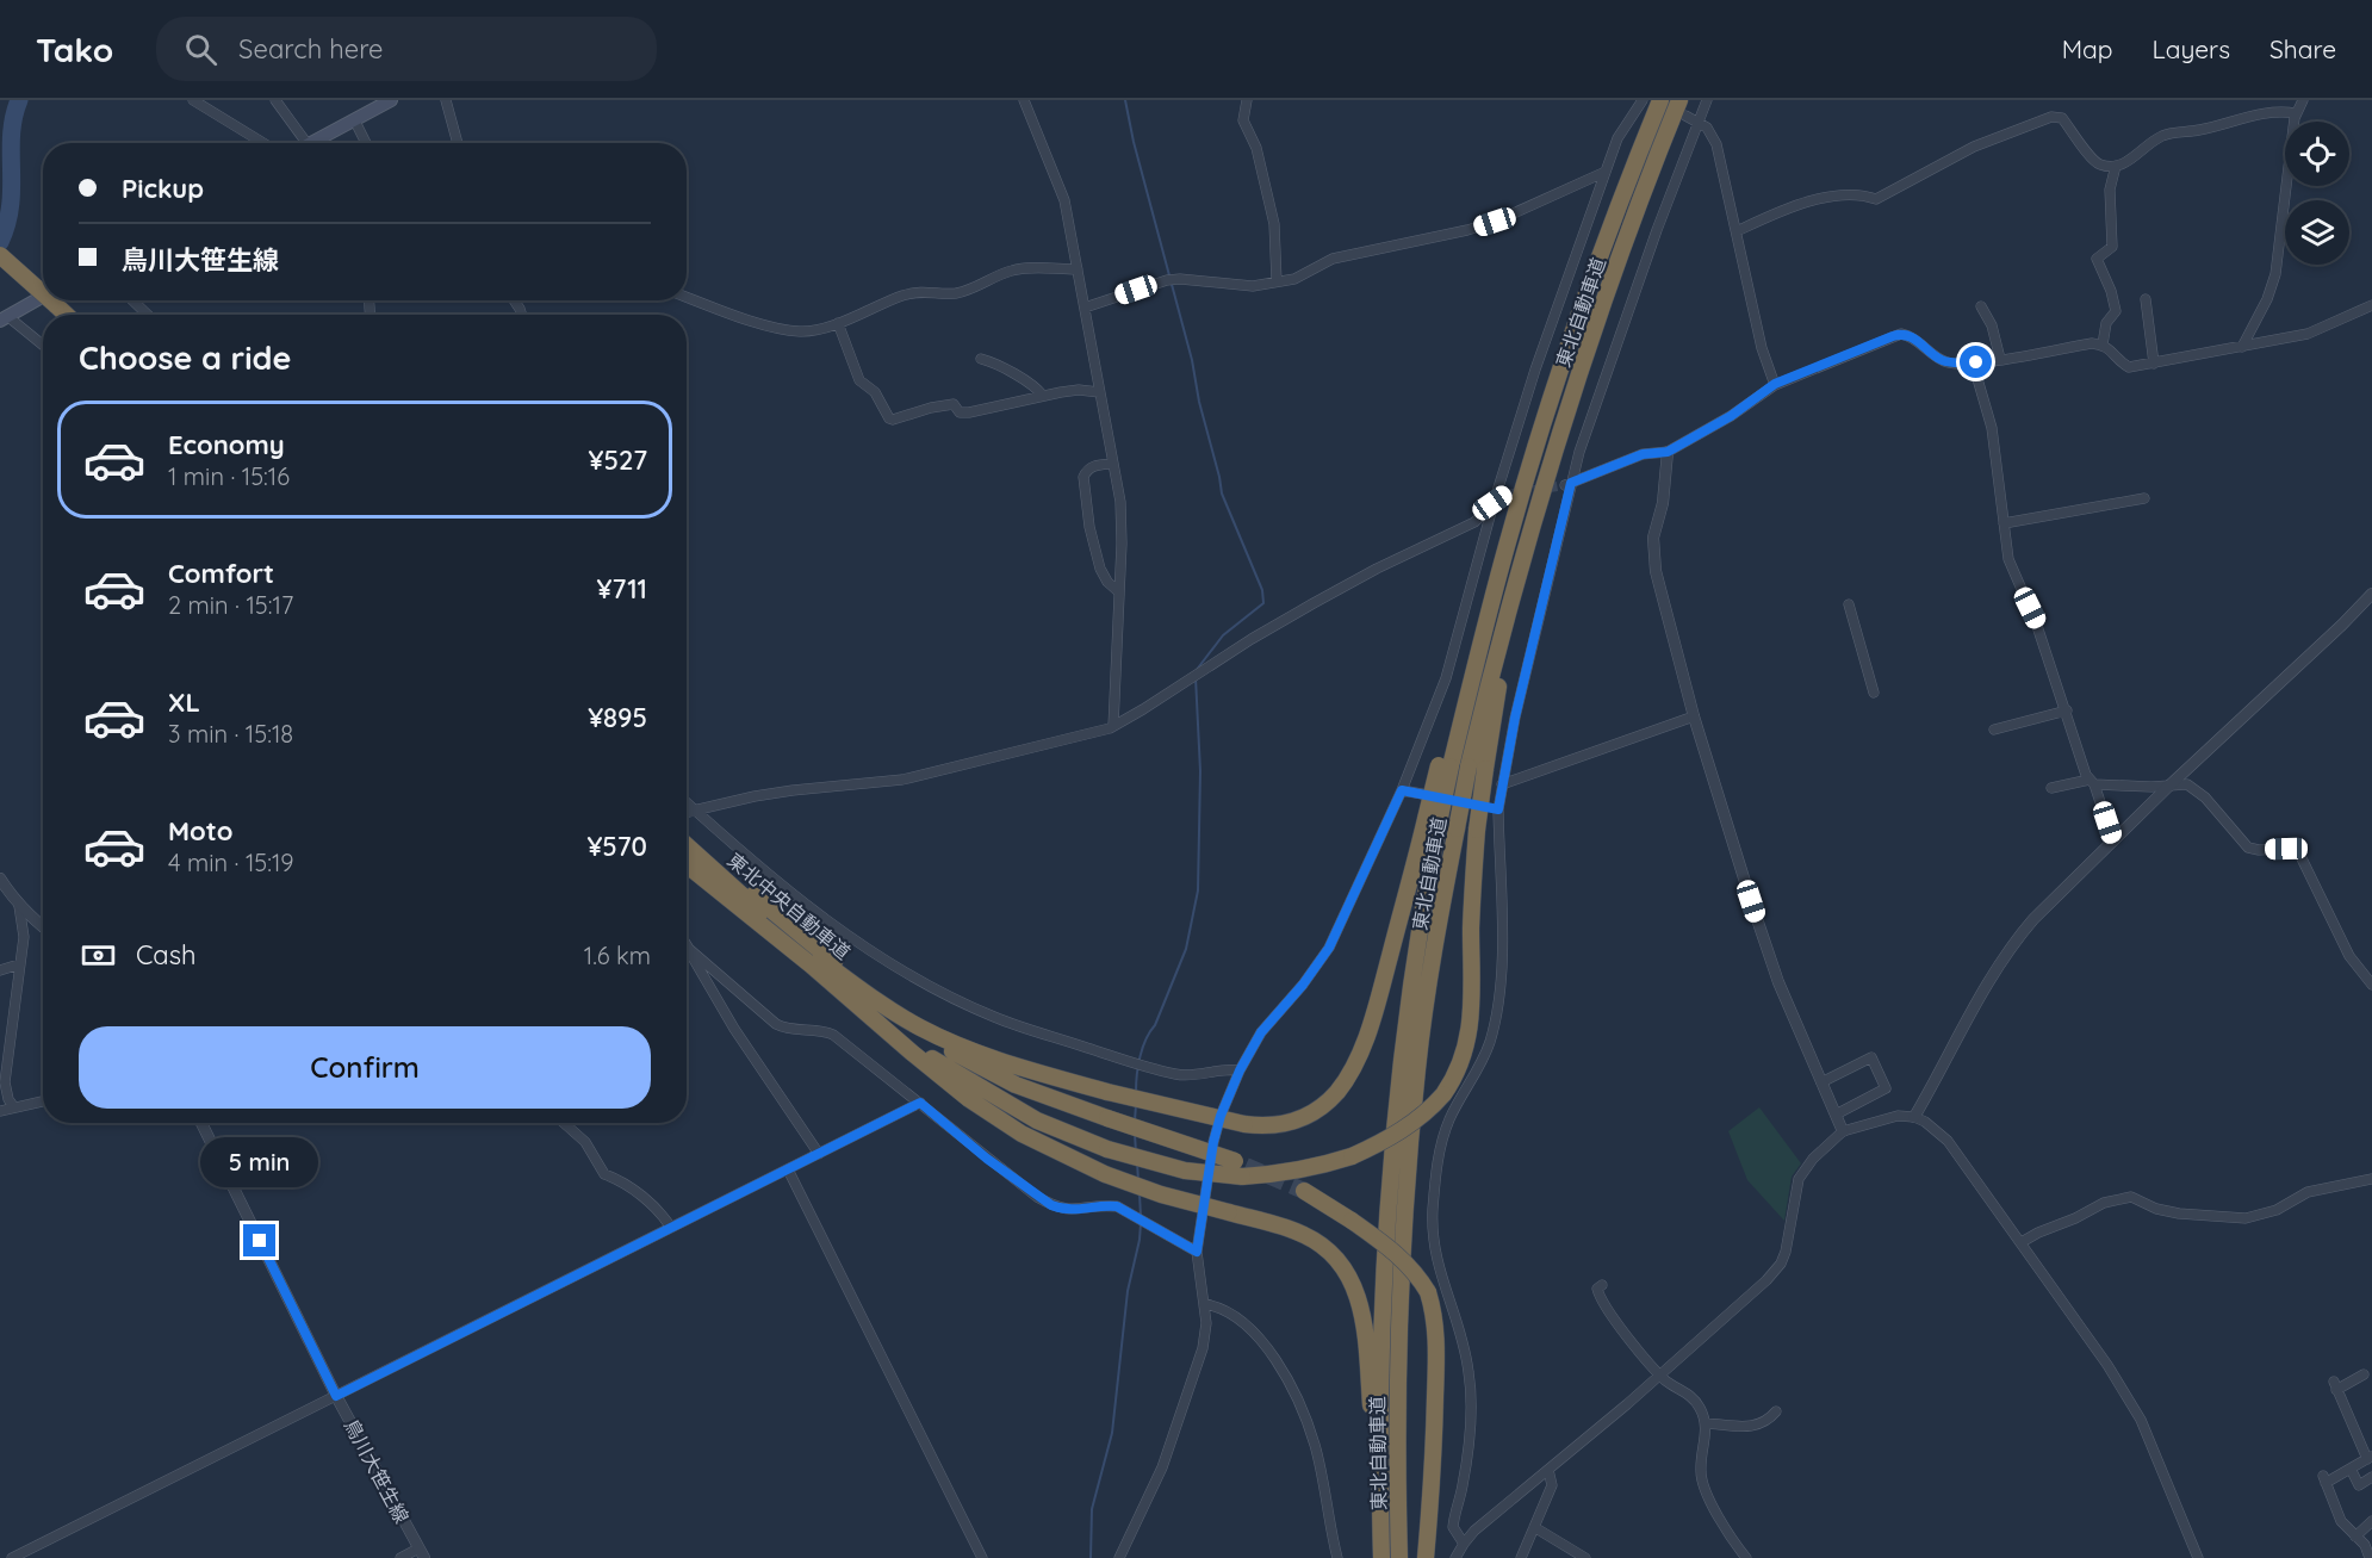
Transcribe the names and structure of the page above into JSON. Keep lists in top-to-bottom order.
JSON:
{
  "streets": {
    "highway": ["東北自動車道", "東北中央自動車道"],
    "street": ["鳥川大笹生線"]
  },
  "page": {
    "header": "Tako",
    "search": "Search here",
    "nav": ["Map", "Layers", "Share"],
    "banner": ["Pickup", "鳥川大笹生線"],
    "heading": "Choose a ride",
    "list": [
      {
        "name": "Economy",
        "note": "1 min · 15:16",
        "value": "¥527"
      },
      {
        "name": "Comfort",
        "note": "2 min · 15:17",
        "value": "¥711"
      },
      {
        "name": "XL",
        "note": "3 min · 15:18",
        "value": "¥895"
      },
      {
        "name": "Moto",
        "note": "4 min · 15:19",
        "value": "¥570"
      }
    ],
    "pay": ["Cash", "1.6 km"],
    "buttons": "Confirm",
    "bubble": "5 min"
  }
}
